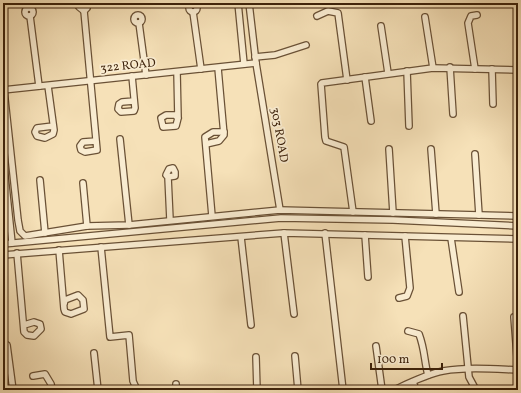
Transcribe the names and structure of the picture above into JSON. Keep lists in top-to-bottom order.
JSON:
{
  "streets": {
    "street": ["322 ROAD", "303 ROAD"]
  },
  "crossings": [
    ["322 ROAD", "303 ROAD"]
  ],
  "scale_bar": "100 m"
}
